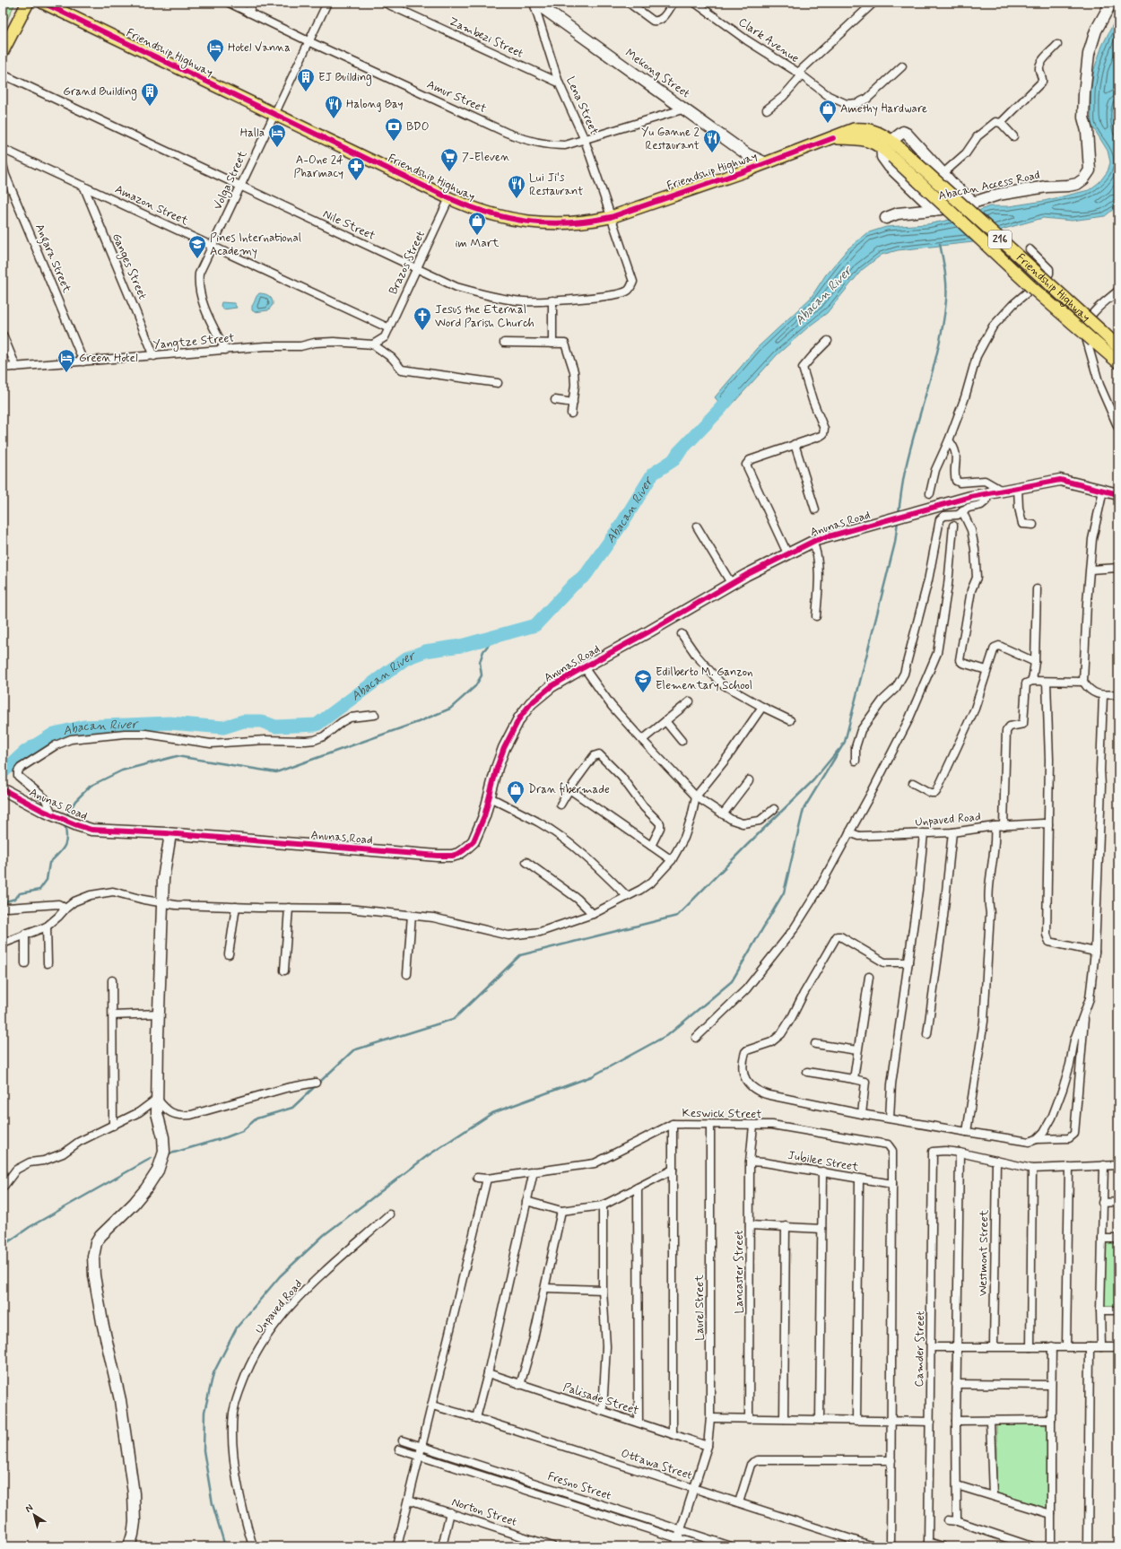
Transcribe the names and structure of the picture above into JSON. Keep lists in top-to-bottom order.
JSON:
{
  "streets": {
    "main road": ["Friendship Highway", "216"],
    "street": [
      "Zambezi Street",
      "Clark Avenue",
      "Mekong Street",
      "Amur Street",
      "Lena Street",
      "Volga Street",
      "Abacan Access Road",
      "Amazon Street",
      "Nile Street",
      "Angara Street",
      "Brazos Street",
      "Ganges Street",
      "Yangtze Street",
      "Anunas Road",
      "Unpaved Road",
      "Keswick Street",
      "Jubilee Street",
      "Westmont Street",
      "Lancaster Street",
      "Laurel Street",
      "Camder Street",
      "Palisade Street",
      "Ottawa Street",
      "Fresno Street",
      "Norton Street"
    ]
  },
  "crossings": [
    ["Zambezi Street", "Lena Street"],
    ["Friendship Highway", "Mekong Street"],
    ["Friendship Highway", "Lena Street"],
    ["Friendship Highway", "Volga Street"],
    ["Friendship Highway", "Nile Street"],
    ["Friendship Highway", "Brazos Street"],
    ["Mekong Street", "Amur Street"],
    ["Mekong Street", "Lena Street"],
    ["Amur Street", "Lena Street"],
    ["Amur Street", "Volga Street"],
    ["Lena Street", "Nile Street"],
    ["Volga Street", "Amazon Street"],
    ["Volga Street", "Nile Street"],
    ["Volga Street", "Yangtze Street"],
    ["Amazon Street", "Brazos Street"],
    ["Amazon Street", "Ganges Street"],
    ["Nile Street", "Brazos Street"],
    ["Angara Street", "Yangtze Street"],
    ["Brazos Street", "Yangtze Street"],
    ["Ganges Street", "Yangtze Street"],
    ["Keswick Street", "Jubilee Street"],
    ["Keswick Street", "Lancaster Street"],
    ["Keswick Street", "Laurel Street"],
    ["Jubilee Street", "Lancaster Street"],
    ["Laurel Street", "Palisade Street"],
    ["Laurel Street", "Ottawa Street"],
    ["Laurel Street", "Fresno Street"]
  ],
  "water": ["Abacan River"],
  "places": {
    "hotel": ["Hotel Vanna", "Halla", "Green Hotel"],
    "building": ["EJ Building", "Grand Building"],
    "restaurant": ["Halong Bay", "Yu Ganne 2 Restaurant", "Lui Ji's Restaurant"],
    "shop": ["Amethy Hardware", "im Mart", "Dran fibermade"],
    "bank": ["BDO"],
    "supermarket": ["7-Eleven"],
    "pharmacy": ["A-One 24 Pharmacy"],
    "school or university": ["Pines International Academy", "Edilberto M. Ganzon Elementary School"],
    "church": ["Jesus the Eternal Word Parish Church"]
  },
  "north": "top left"
}
